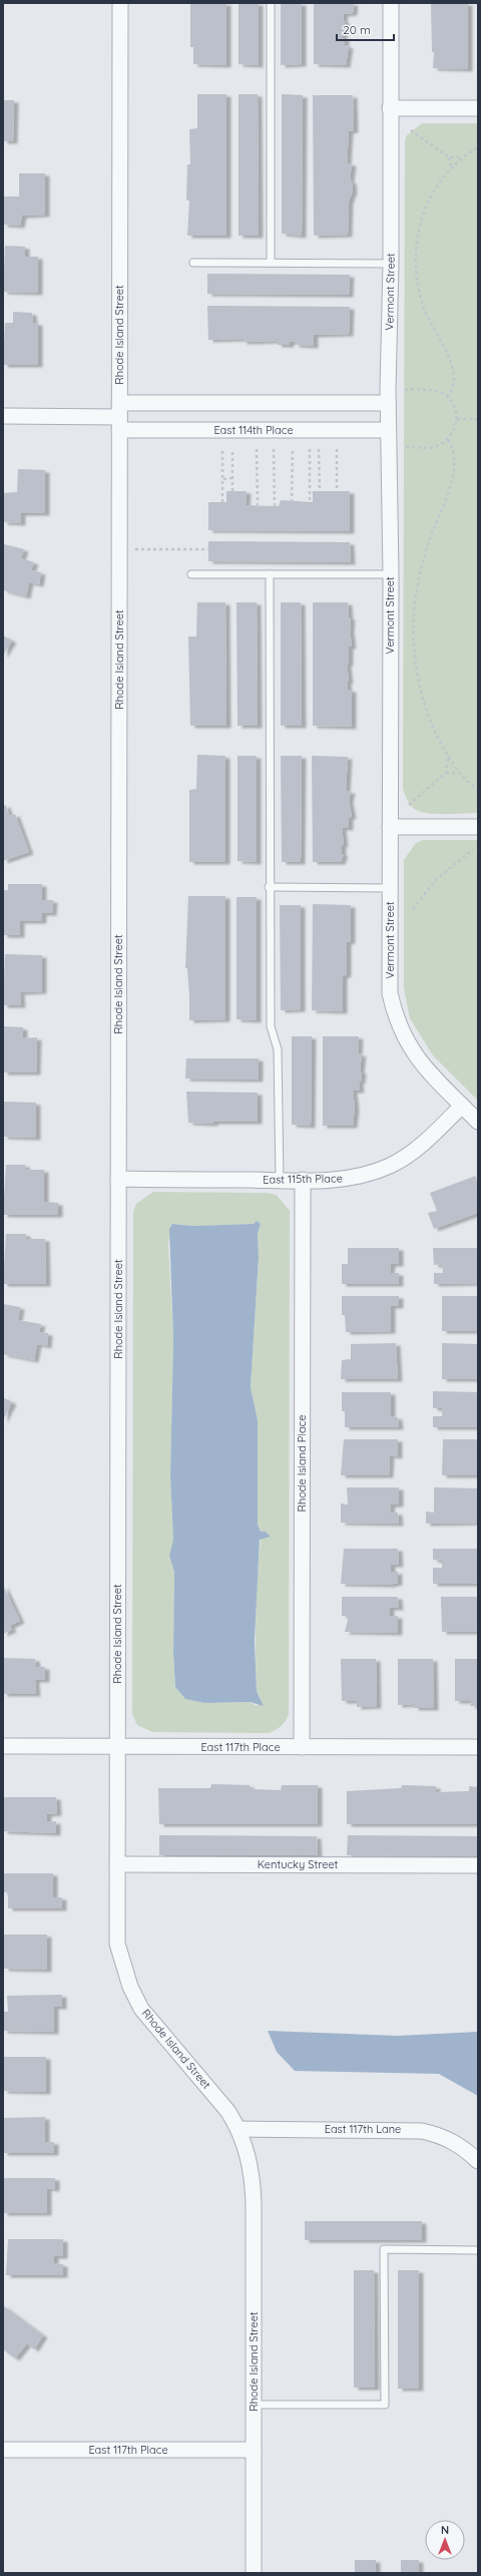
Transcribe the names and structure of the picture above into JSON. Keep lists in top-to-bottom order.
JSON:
{
  "streets": {
    "street": [
      "Vermont Street",
      "Rhode Island Street",
      "East 114th Place",
      "East 115th Place",
      "Rhode Island Place",
      "East 117th Place",
      "Kentucky Street",
      "East 117th Lane"
    ]
  },
  "crossings": [
    ["Vermont Street", "East 114th Place"],
    ["Vermont Street", "East 115th Place"],
    ["Rhode Island Street", "East 114th Place"],
    ["Rhode Island Street", "East 115th Place"],
    ["Rhode Island Street", "East 117th Place"],
    ["Rhode Island Street", "Kentucky Street"],
    ["Rhode Island Street", "East 117th Lane"],
    ["East 115th Place", "Rhode Island Place"],
    ["Rhode Island Place", "East 117th Place"]
  ],
  "scale_bar": "20 m",
  "north": "top"
}
